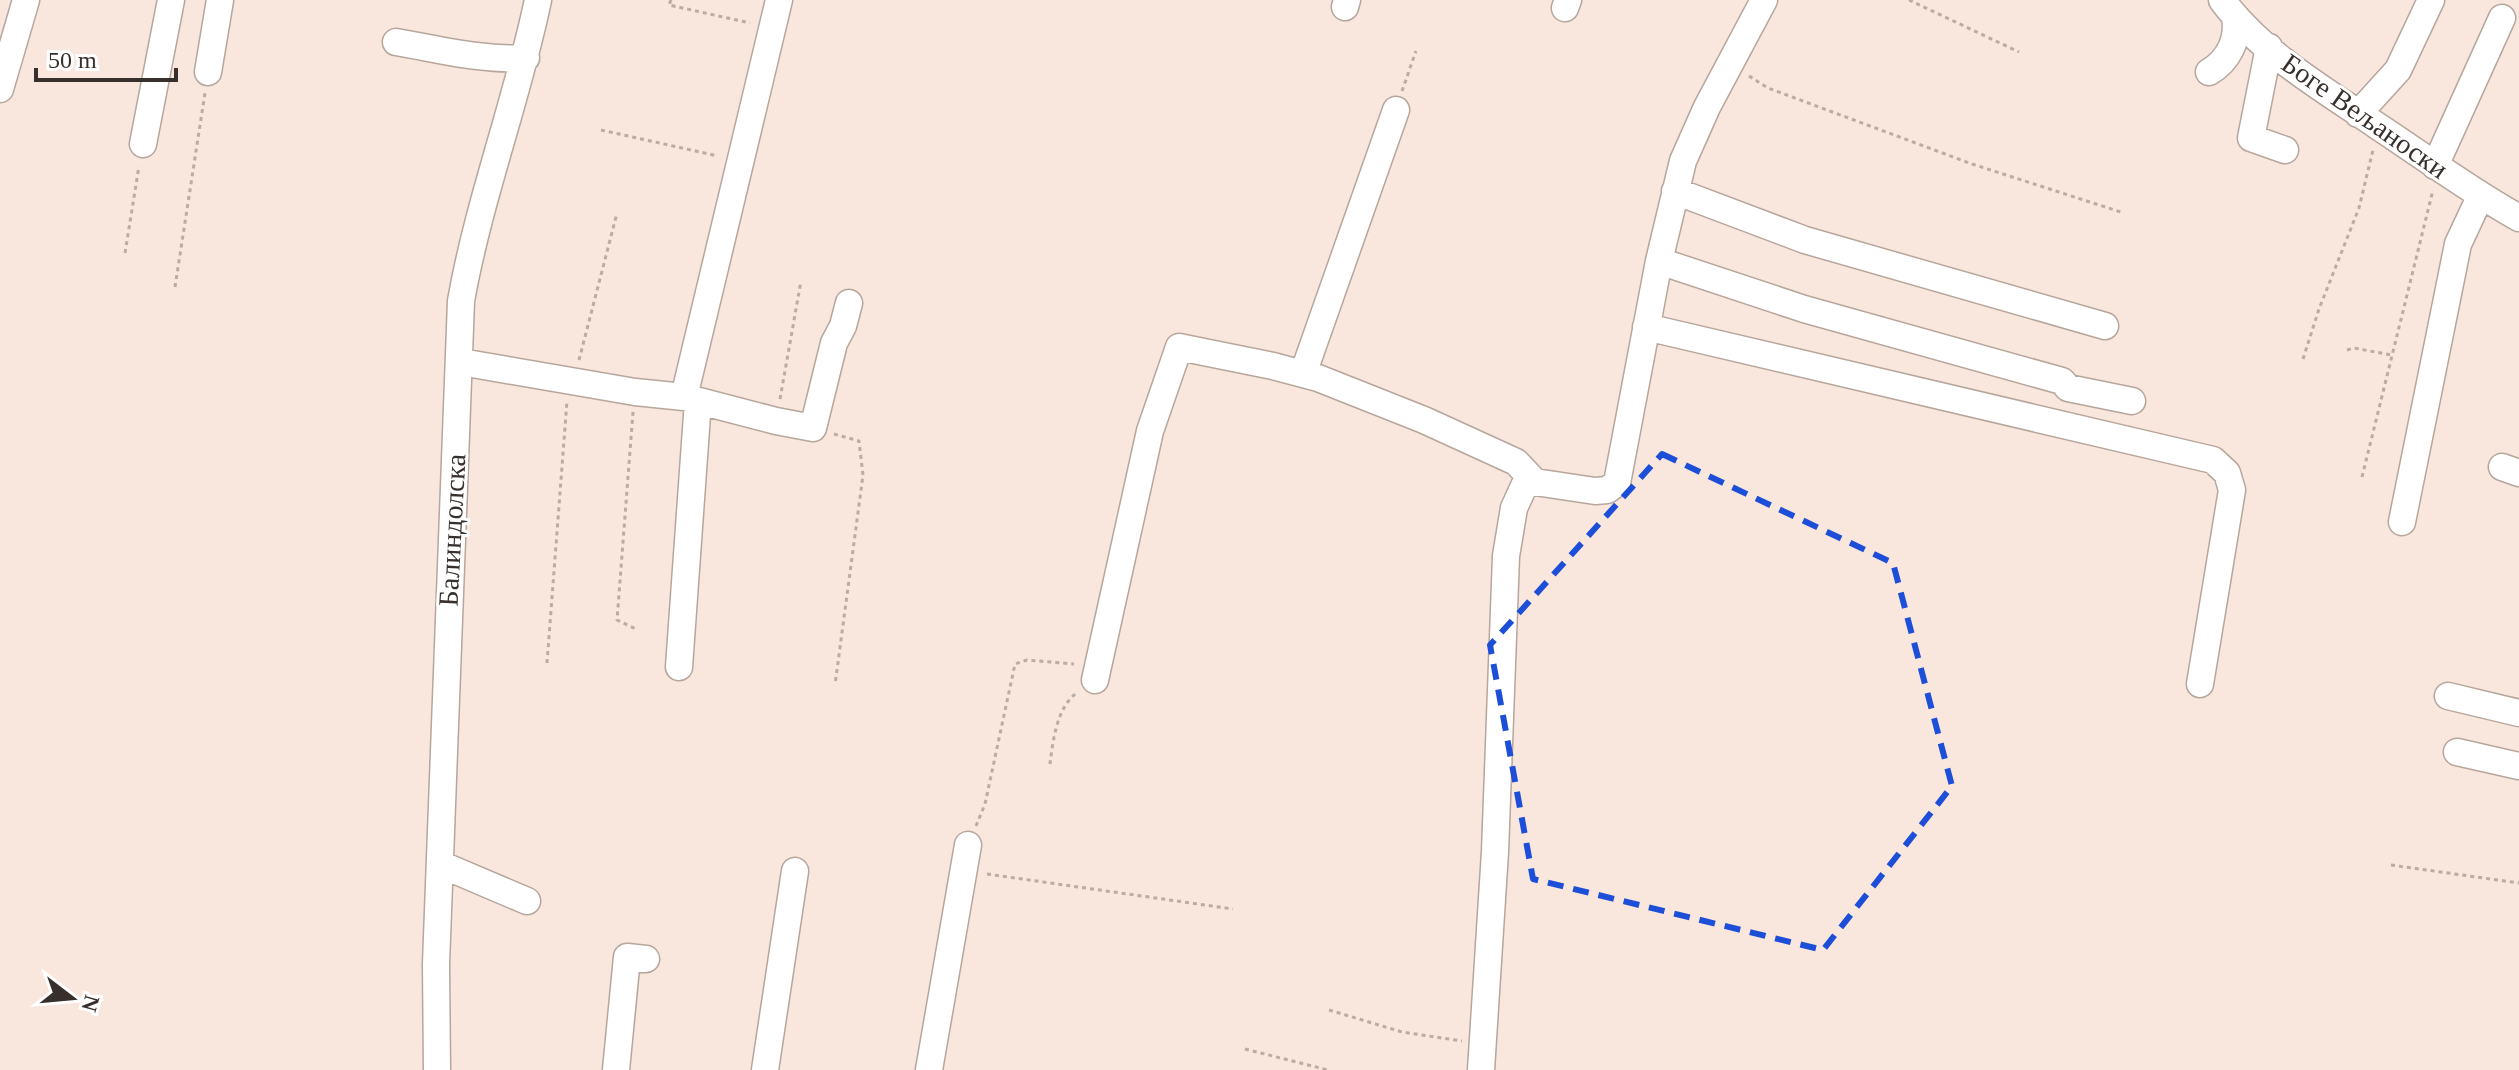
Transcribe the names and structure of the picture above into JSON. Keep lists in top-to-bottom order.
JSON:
{
  "streets": {
    "street": ["Боге Вељаноски", "Балиндолска"]
  },
  "scale_bar": "50 m",
  "north": "right"
}
